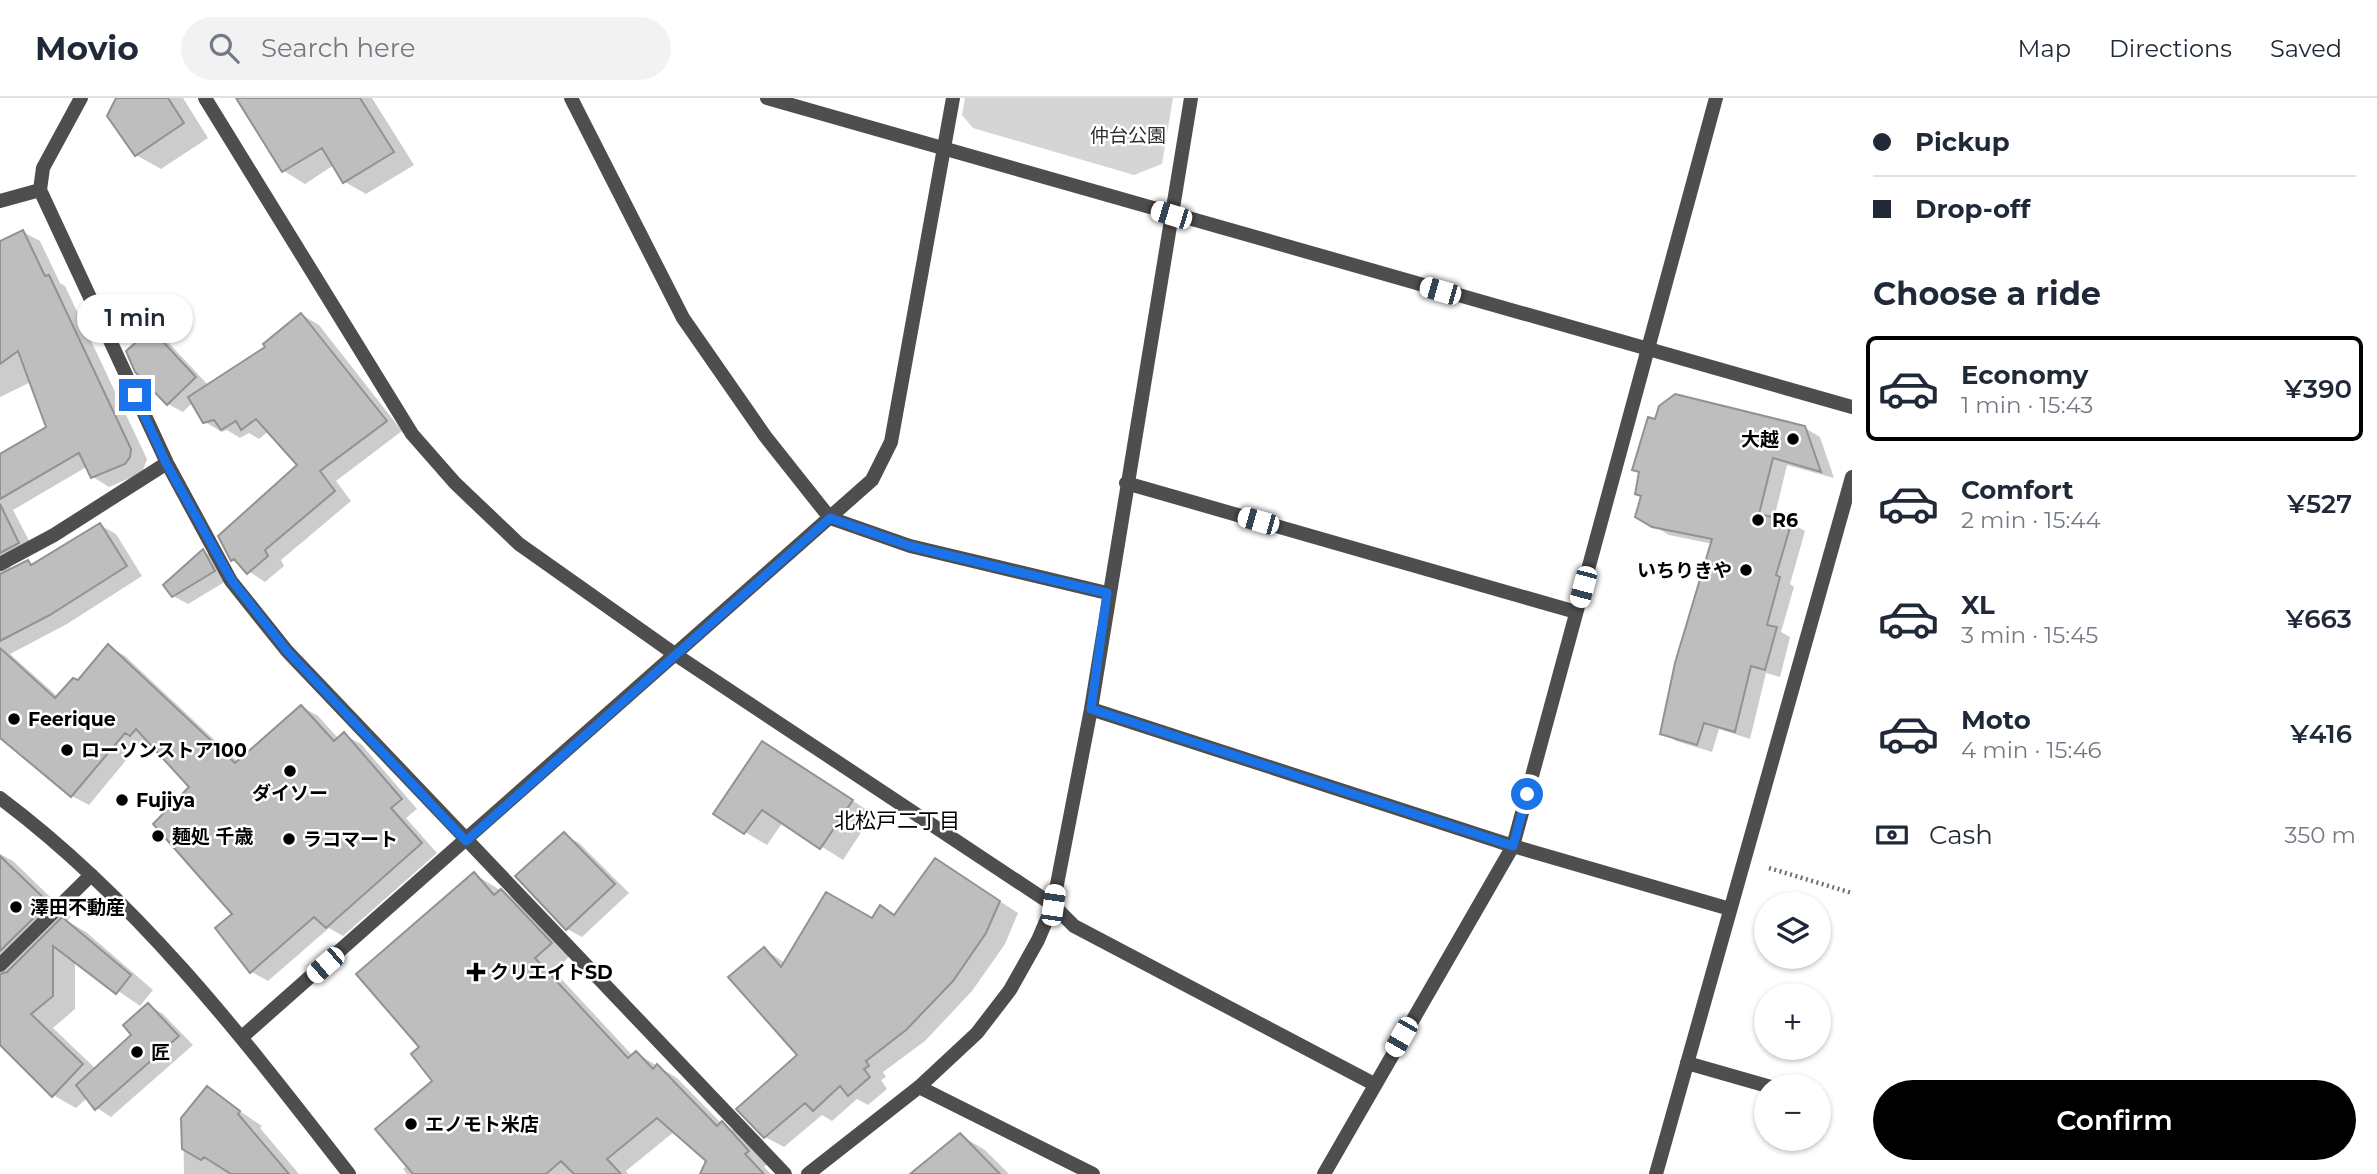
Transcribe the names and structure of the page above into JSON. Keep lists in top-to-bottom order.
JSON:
{
  "districts": ["北松戸二丁目"],
  "parks": ["仲台公園"],
  "places": {
    "other": [
      "大越",
      "R6",
      "いちりきや",
      "Feerique",
      "ローソンストア100",
      "ダイソー",
      "Fujiya",
      "麺処 千歳",
      "ラコマート",
      "澤田不動産",
      "匠",
      "エノモト米店"
    ],
    "health": ["クリエイトSD"]
  },
  "page": {
    "header": "Movio",
    "search": "Search here",
    "nav": ["Map", "Directions", "Saved"],
    "banner": ["Pickup", "Drop-off"],
    "heading": "Choose a ride",
    "bubble": "1 min",
    "list": [
      {
        "name": "Economy",
        "note": "1 min · 15:43",
        "value": "¥390"
      },
      {
        "name": "Comfort",
        "note": "2 min · 15:44",
        "value": "¥527"
      },
      {
        "name": "XL",
        "note": "3 min · 15:45",
        "value": "¥663"
      },
      {
        "name": "Moto",
        "note": "4 min · 15:46",
        "value": "¥416"
      }
    ],
    "pay": ["Cash", "350 m"],
    "map_buttons": ["+", "−"],
    "buttons": "Confirm"
  }
}
